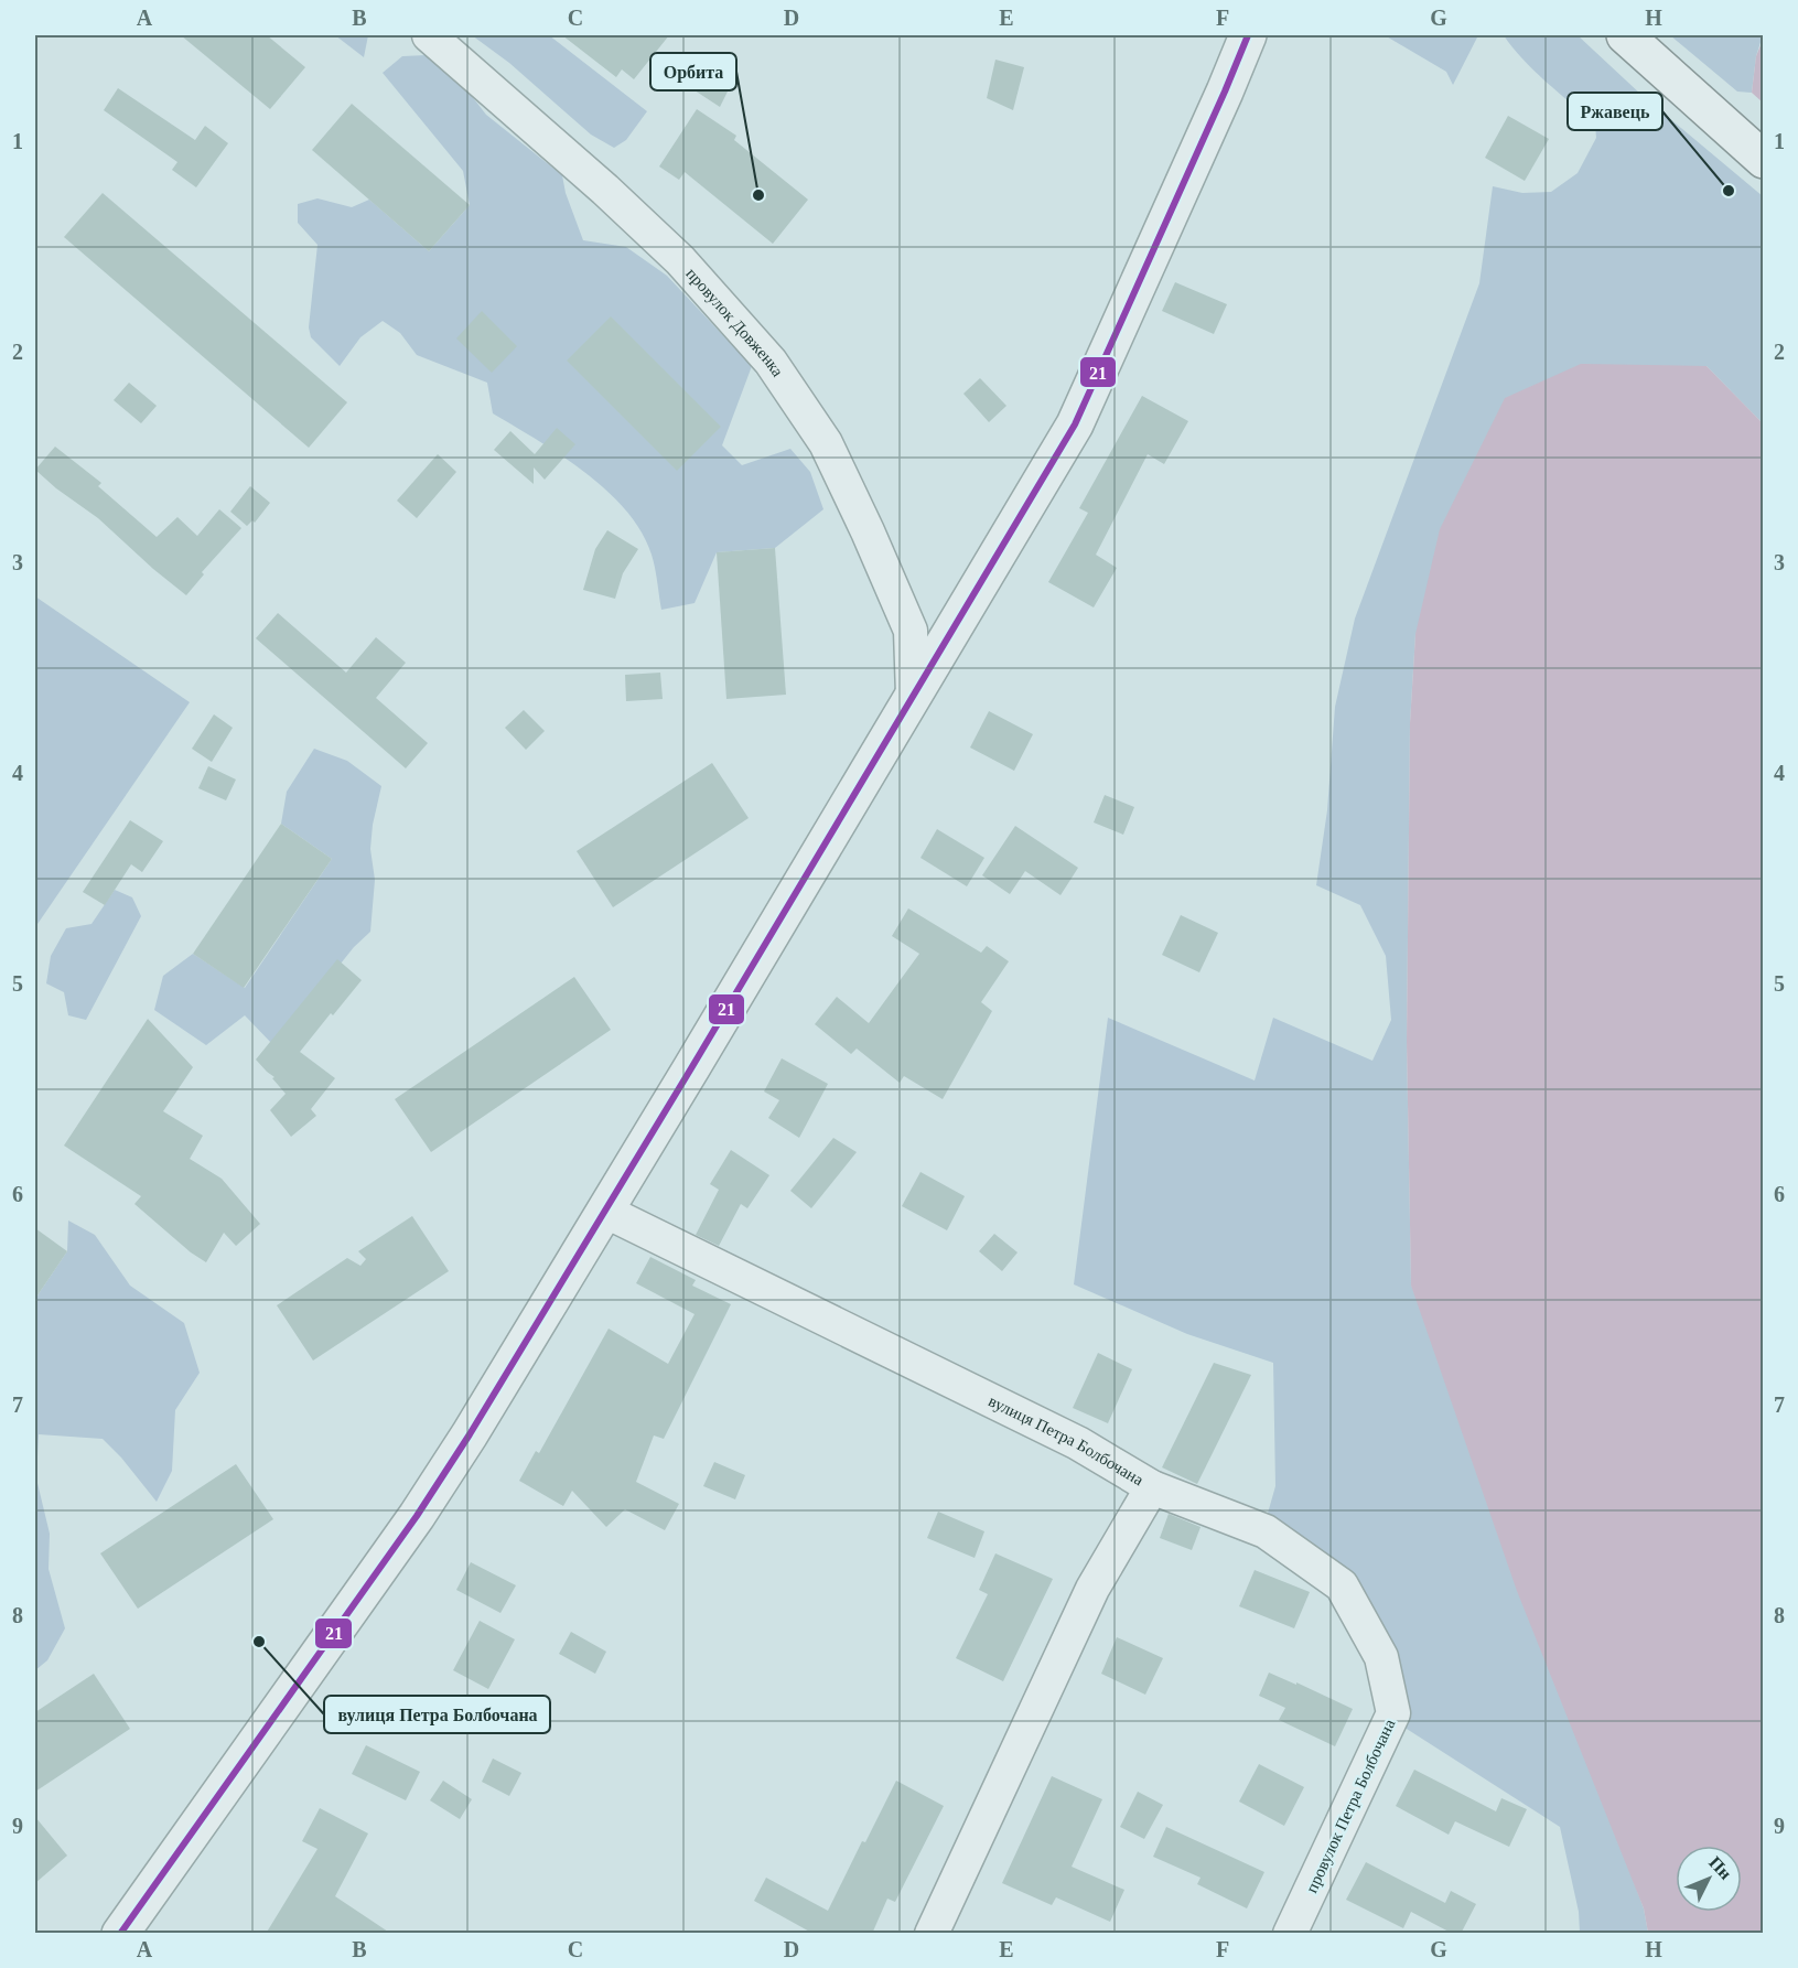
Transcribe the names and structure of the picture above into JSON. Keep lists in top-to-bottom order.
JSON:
{
  "streets": {
    "street": ["провулок Довженка", "вулиця Петра Болбочана", "провулок Петра Болбочана"]
  },
  "crossings": [
    ["вулиця Петра Болбочана", "провулок Петра Болбочана"]
  ],
  "places": ["Ржавець", "Орбита", "вулиця Петра Болбочана"],
  "lines": ["transit line 21"],
  "north": "top right",
  "grid": {
    "columns": [
      "A",
      "B",
      "C",
      "D",
      "E",
      "F",
      "G",
      "H"
    ],
    "rows": [
      "1",
      "2",
      "3",
      "4",
      "5",
      "6",
      "7",
      "8",
      "9"
    ]
  }
}
